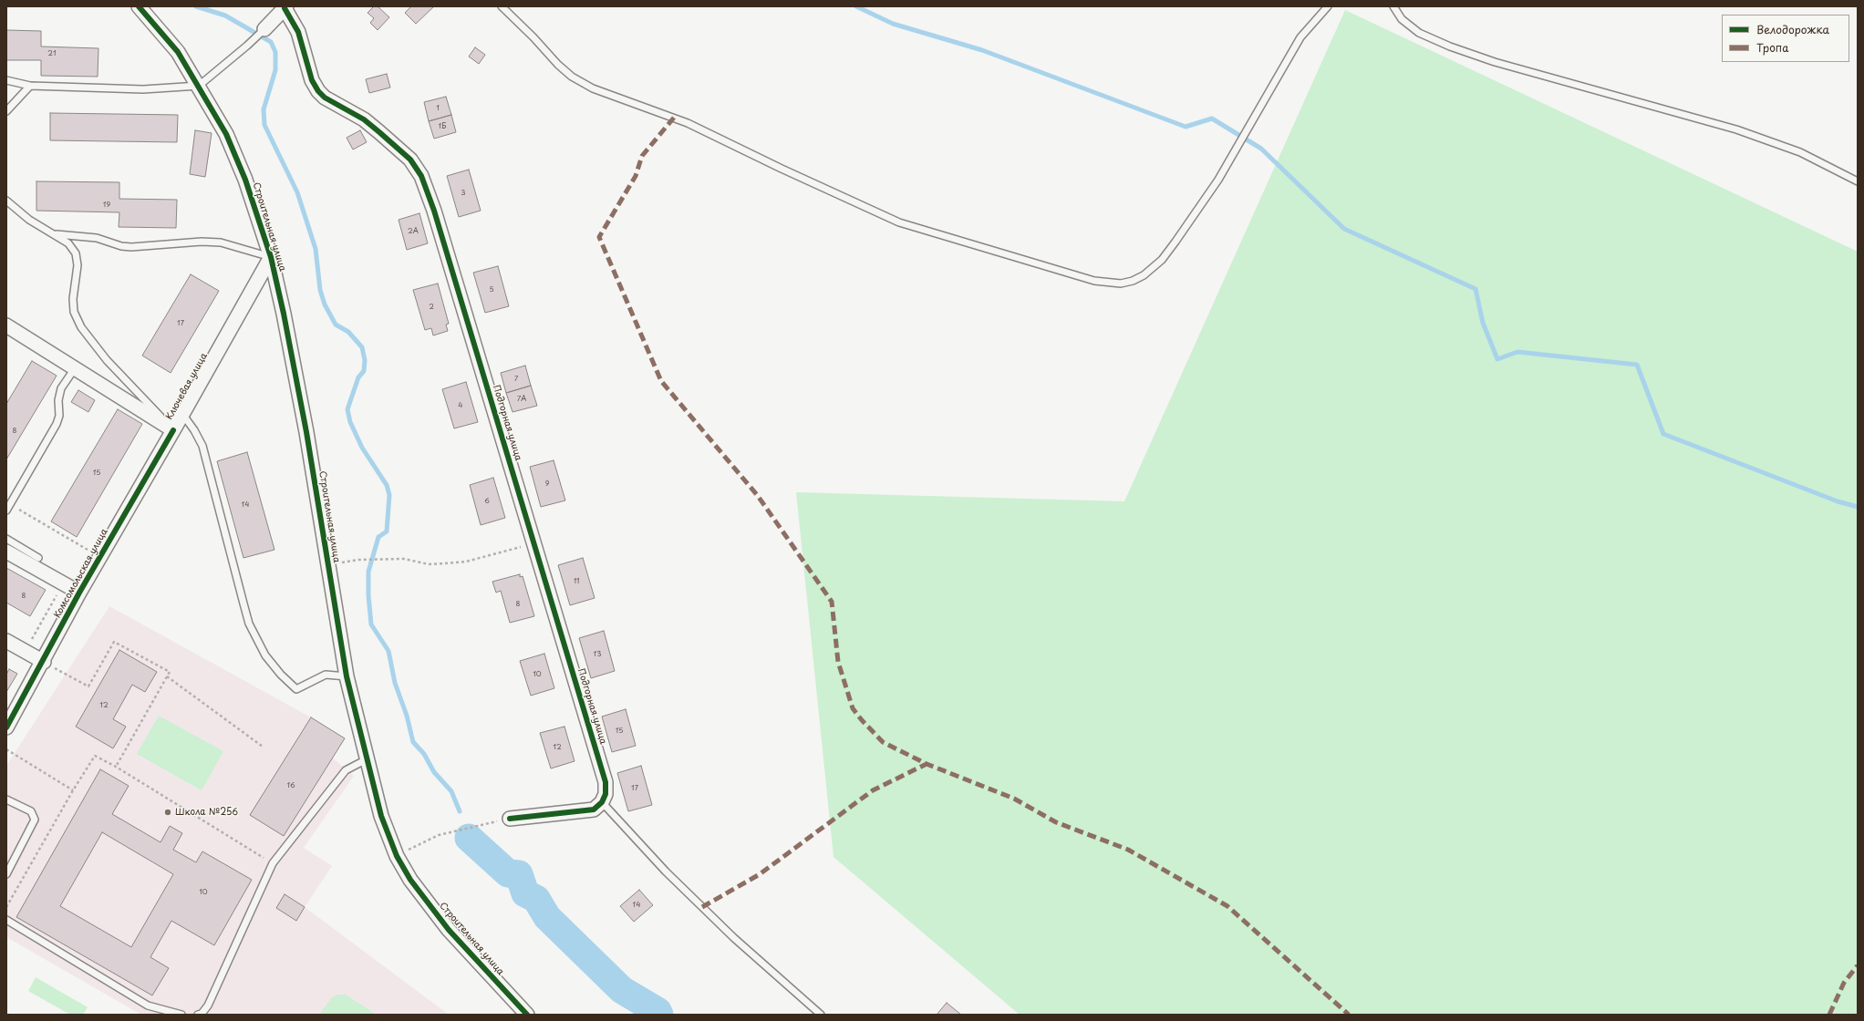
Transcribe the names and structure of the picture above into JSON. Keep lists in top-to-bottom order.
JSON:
{
  "streets": {
    "street": [
      "Строительная улица",
      "Ключевая улица",
      "Подгорная улица",
      "Комсомольская улица"
    ]
  },
  "crossings": [
    ["Строительная улица", "Ключевая улица"],
    ["Ключевая улица", "Комсомольская улица"]
  ],
  "places": ["Школа №256"],
  "house_numbers": [
    "21",
    "1",
    "1Б",
    "3",
    "19",
    "2А",
    "5",
    "2",
    "17",
    "7",
    "7А",
    "4",
    "8",
    "15",
    "9",
    "6",
    "14",
    "11",
    "8",
    "8",
    "13",
    "10",
    "12",
    "15",
    "12",
    "16",
    "17",
    "10",
    "14"
  ],
  "legend": ["Велодорожка", "Тропа"]
}
